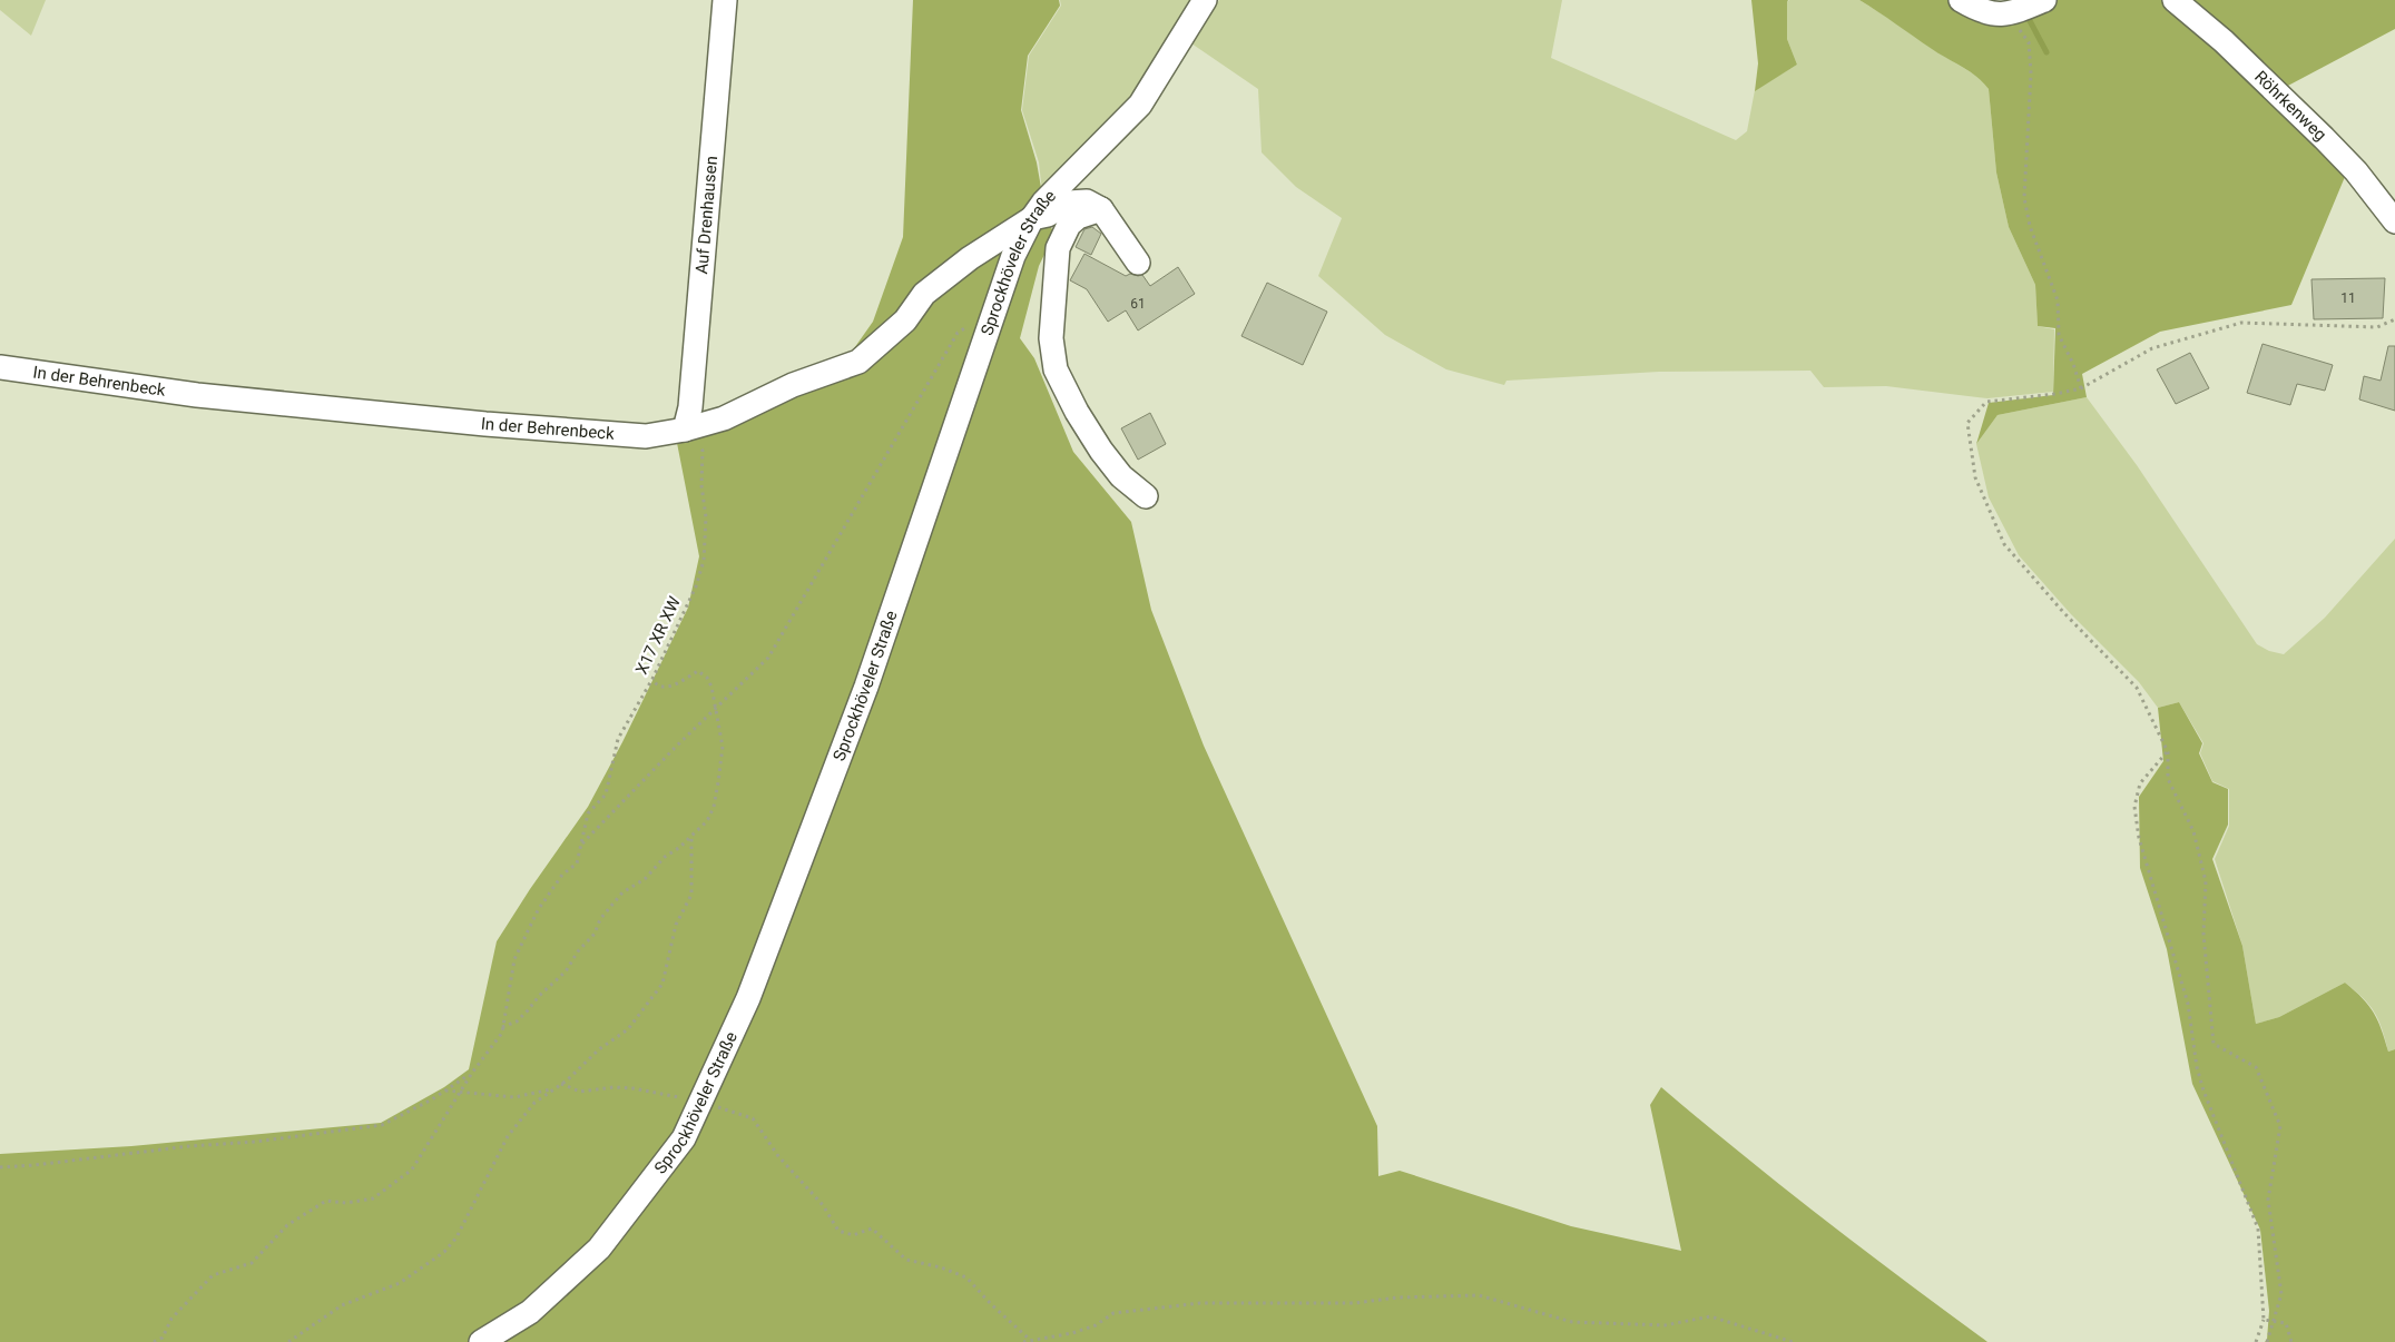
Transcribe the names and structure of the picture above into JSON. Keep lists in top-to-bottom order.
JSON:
{
  "streets": {
    "street": [
      "Röhrkenweg",
      "Auf Drenhausen",
      "Sprockhöveler Straße",
      "In der Behrenbeck"
    ],
    "path": ["X17 XR XW"]
  },
  "crossings": [
    ["Auf Drenhausen", "In der Behrenbeck"],
    ["Auf Drenhausen", "X17 XR XW"],
    ["Sprockhöveler Straße", "In der Behrenbeck"],
    ["In der Behrenbeck", "X17 XR XW"]
  ],
  "house_numbers": ["11", "61"]
}
